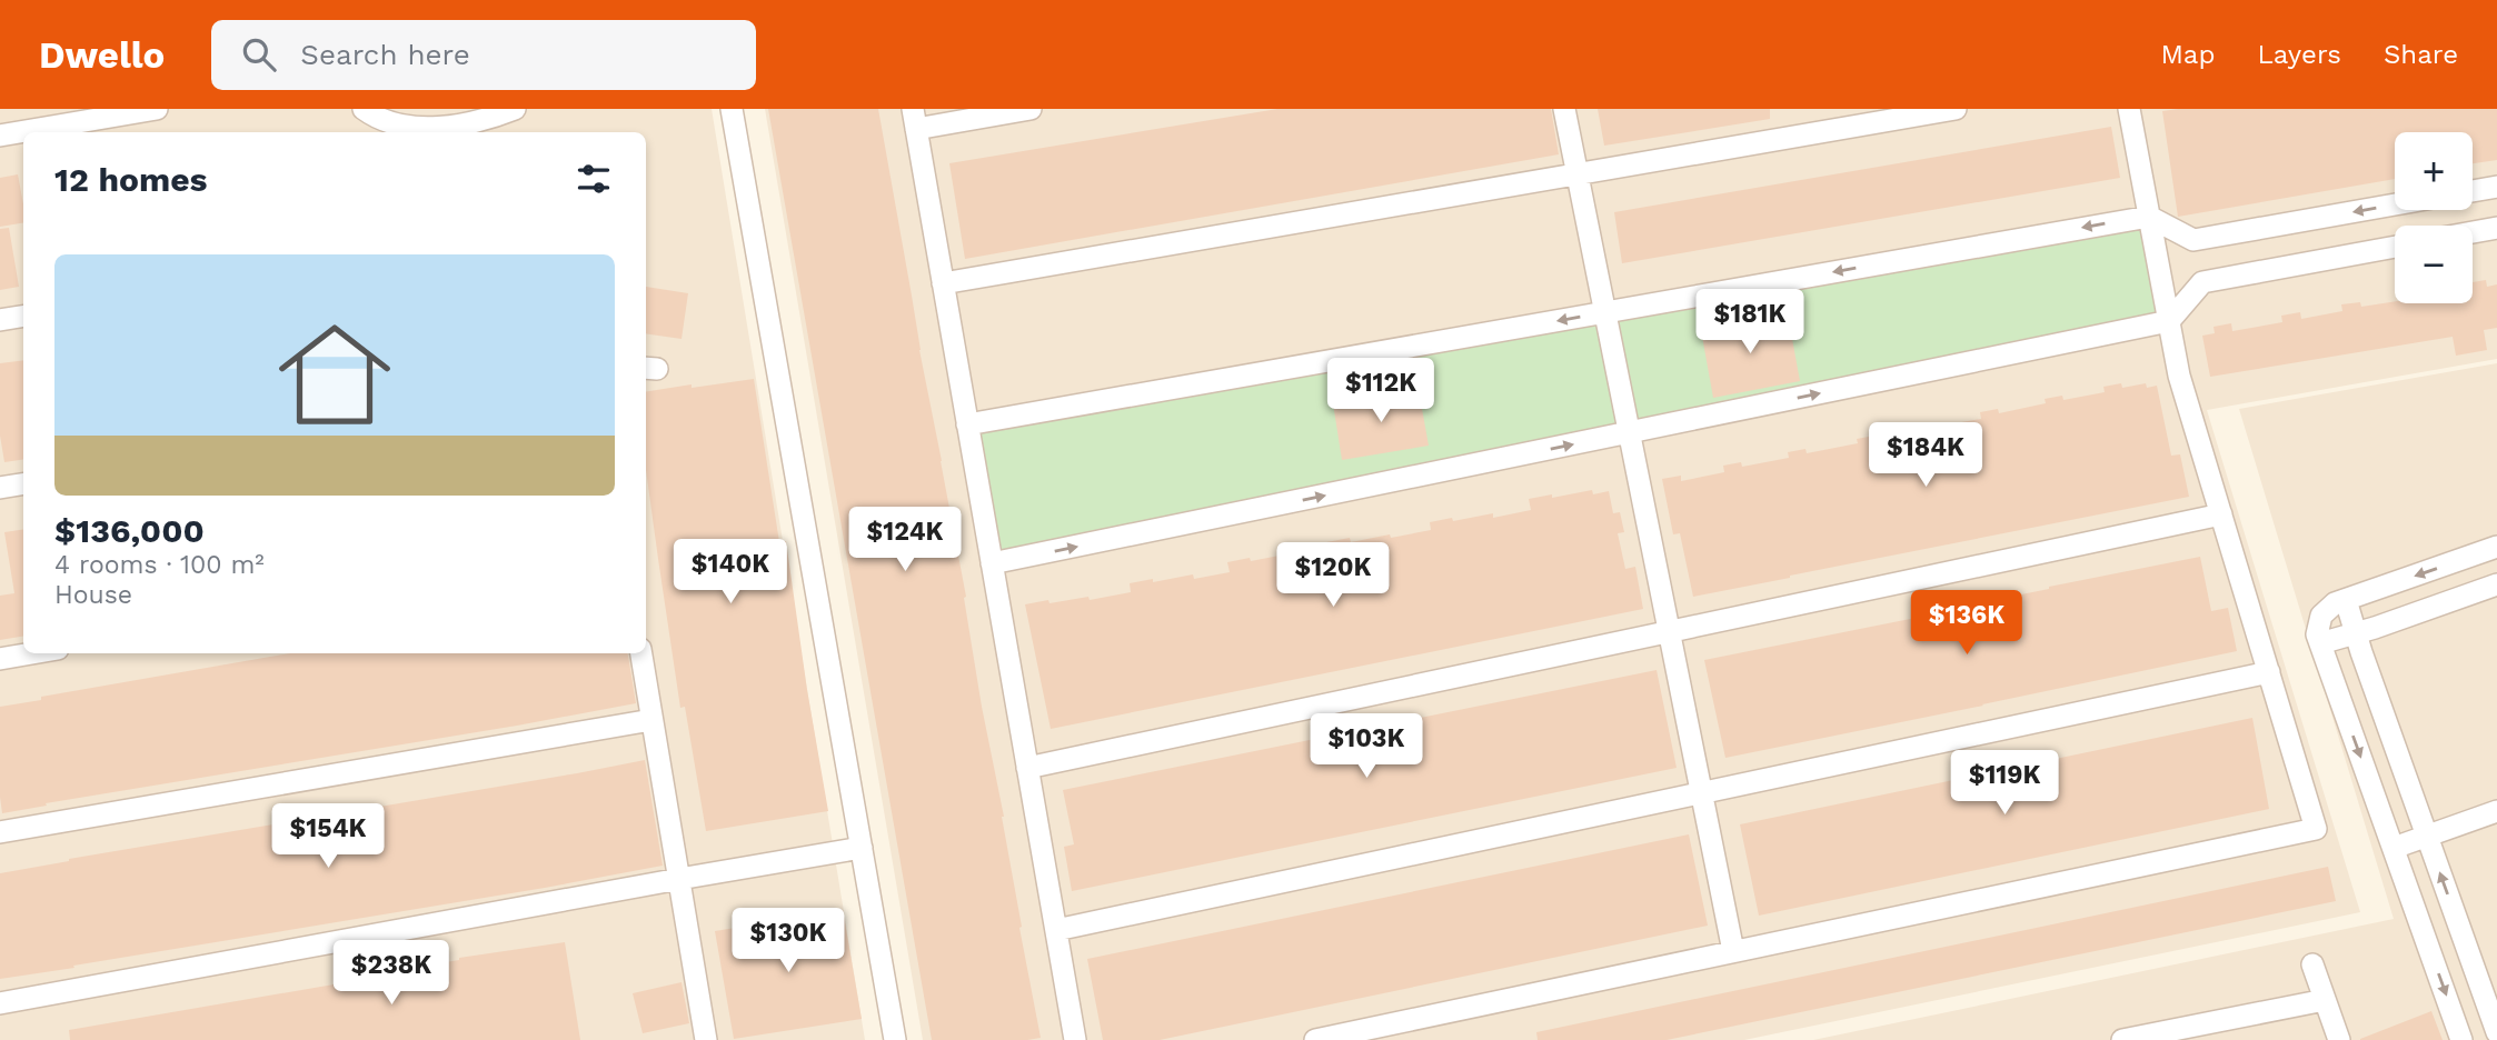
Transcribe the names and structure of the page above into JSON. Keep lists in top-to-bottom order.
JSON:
{
  "page": {
    "header": "Dwello",
    "search": "Search here",
    "nav": ["Map", "Layers", "Share"],
    "map_buttons": ["+", "−"],
    "heading": "12 homes",
    "list": [
      {
        "name": "$136,000",
        "note": "4 rooms · 100 m² · House"
      }
    ],
    "price": [
      "$181K",
      "$112K",
      "$184K",
      "$124K",
      "$140K",
      "$120K",
      "$136K",
      "$103K",
      "$119K",
      "$154K",
      "$130K",
      "$238K"
    ]
  }
}
